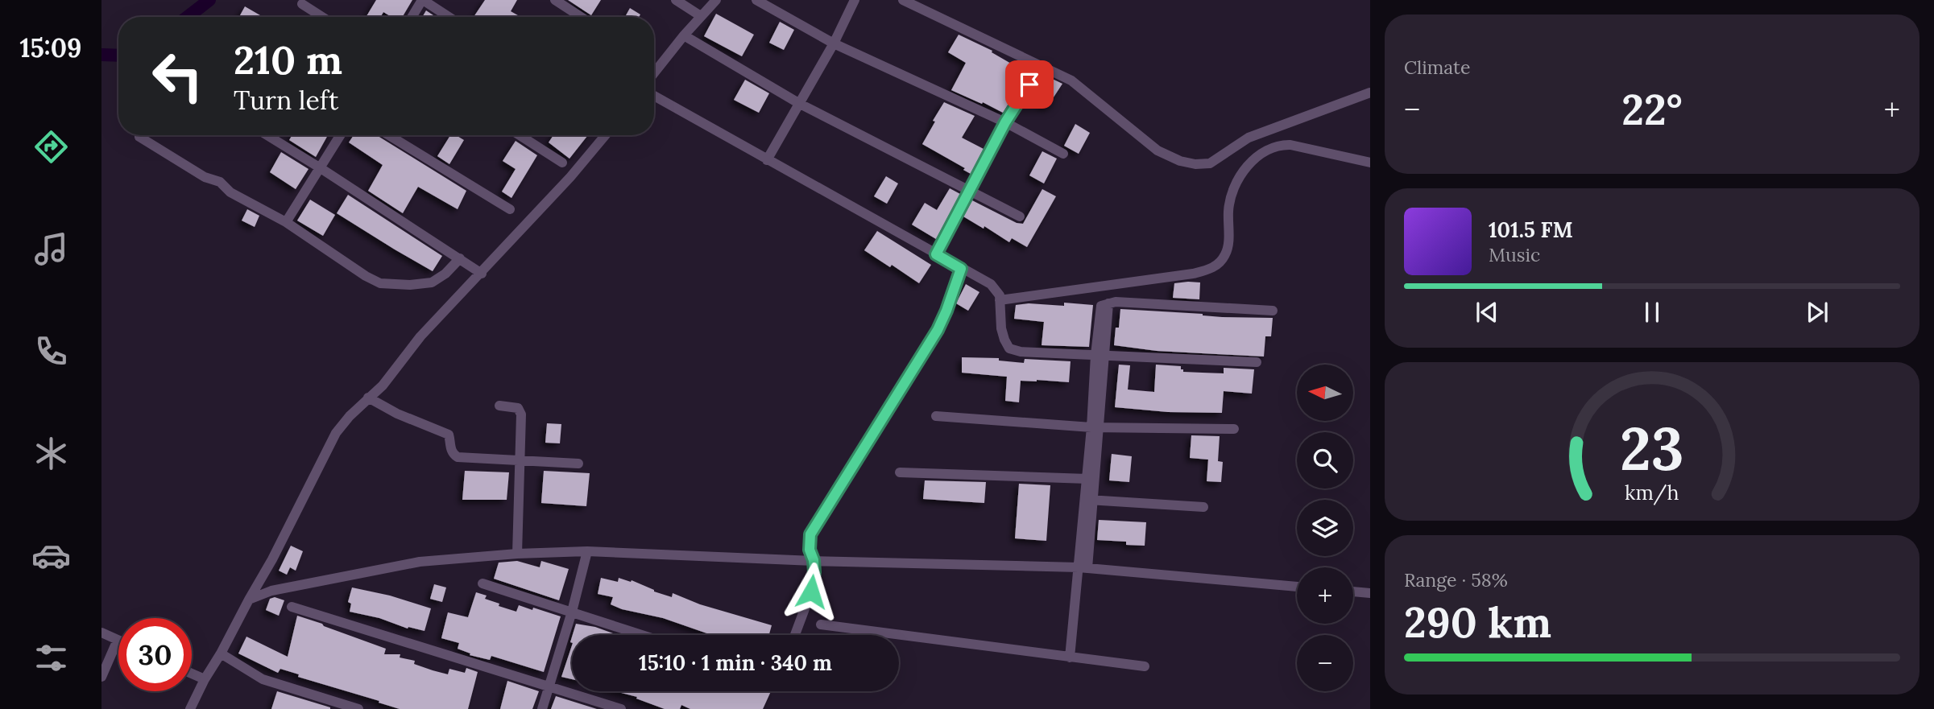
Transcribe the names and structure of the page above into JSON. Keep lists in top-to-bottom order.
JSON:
{
  "north": "left",
  "page": {
    "tabs": "15:09",
    "tile": [
      "Climate",
      ["Range · 58%", "290 km"]
    ],
    "turn": ["210 m", "Turn left"],
    "heat": ["−", "22°", "+"],
    "song": ["101.5 FM", "Music"],
    "map_buttons": ["+", "−"],
    "limit": "30",
    "trip": "15:10 · 1 min · 340 m",
    "gauge": ["23", "km/h"]
  }
}
